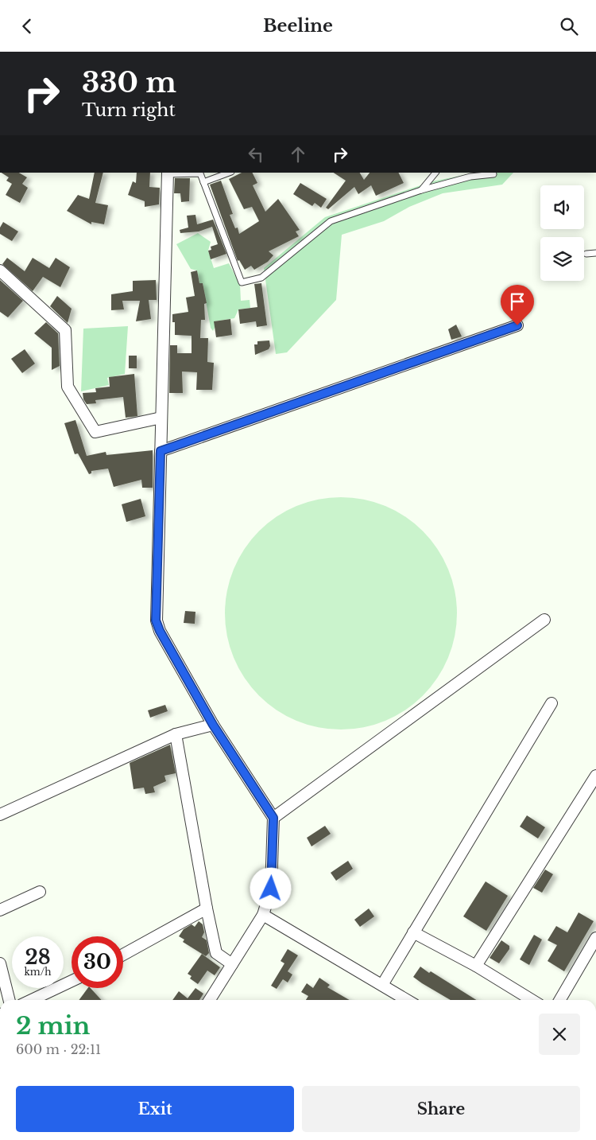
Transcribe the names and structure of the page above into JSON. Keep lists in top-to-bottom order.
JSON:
{
  "page": {
    "header": "Beeline",
    "turn": ["330 m", "Turn right"],
    "speed": "28 km/h",
    "limit": "30",
    "heading": ["2 min", "600 m · 22:11"],
    "buttons": ["Exit", "Share"]
  }
}
